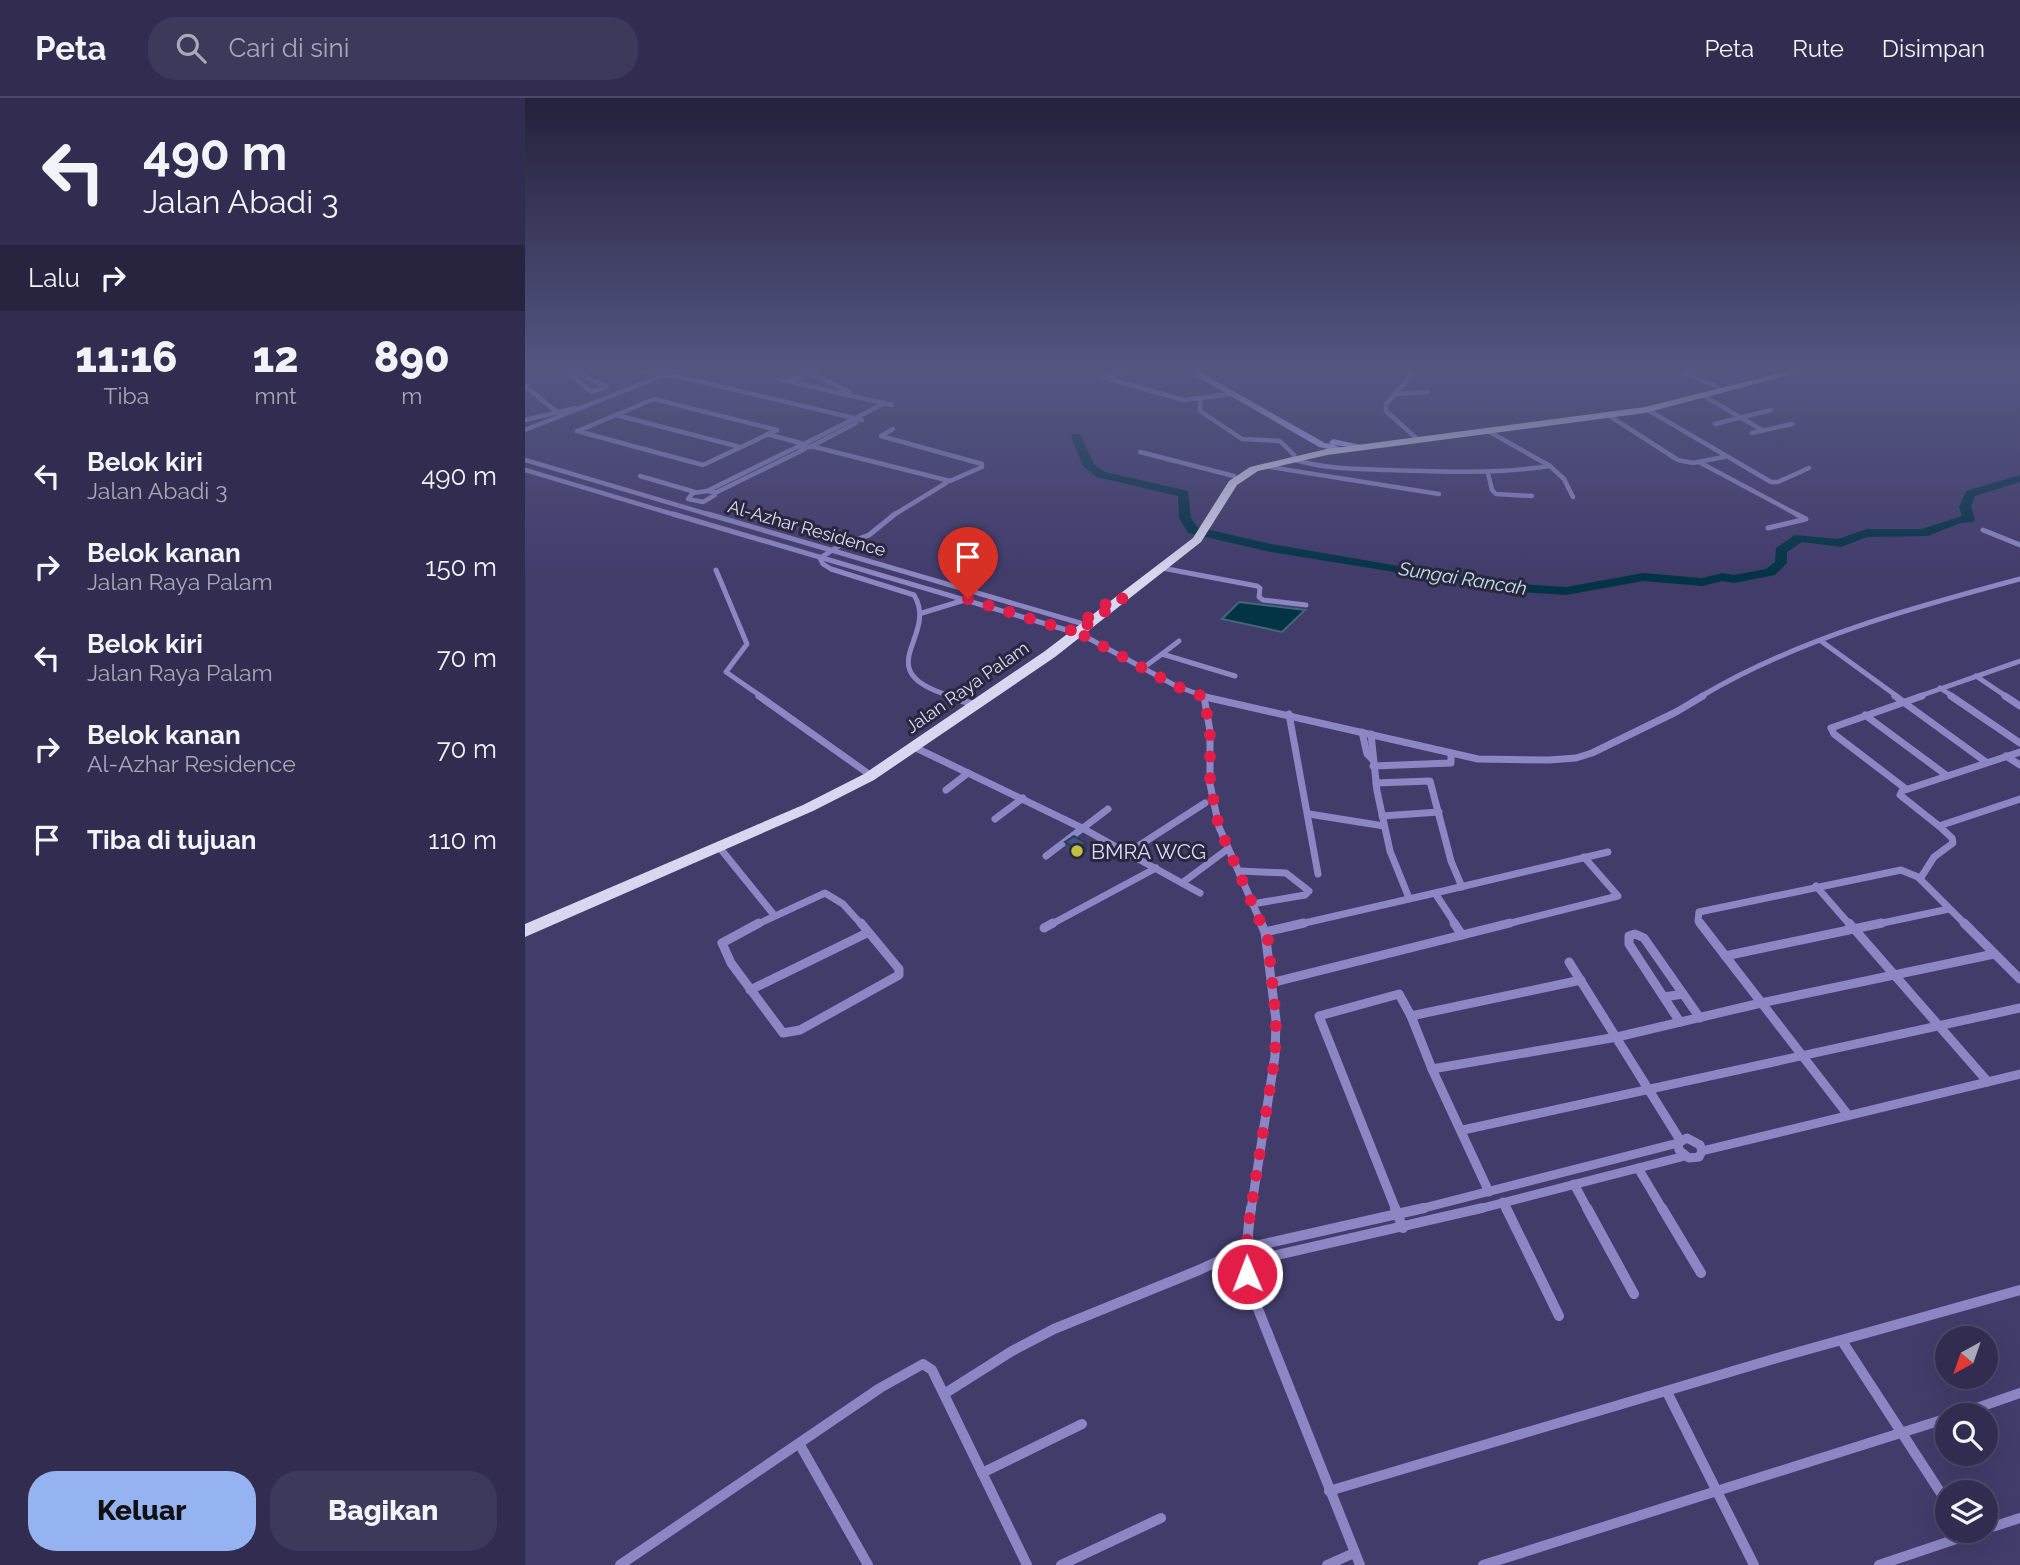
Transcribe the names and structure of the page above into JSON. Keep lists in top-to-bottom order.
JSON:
{
  "streets": {
    "main road": ["Jalan Raya Palam"],
    "street": ["Al-Azhar Residence"]
  },
  "crossings": [
    ["Al-Azhar Residence", "Jalan Raya Palam"]
  ],
  "water": ["Sungai Rancah"],
  "places": ["BMRA WCG"],
  "north": "bottom left",
  "page": {
    "header": "Peta",
    "search": "Cari di sini",
    "nav": ["Peta", "Rute", "Disimpan"],
    "turn": ["490 m", "Jalan Abadi 3"],
    "then": "Lalu",
    "eta": [
      "11:16",
      "Tiba",
      "12",
      "mnt",
      "890",
      "m"
    ],
    "list": [
      {
        "name": "Belok kiri",
        "note": "Jalan Abadi 3",
        "value": "490 m"
      },
      {
        "name": "Belok kanan",
        "note": "Jalan Raya Palam",
        "value": "150 m"
      },
      {
        "name": "Belok kiri",
        "note": "Jalan Raya Palam",
        "value": "70 m"
      },
      {
        "name": "Belok kanan",
        "note": "Al-Azhar Residence",
        "value": "70 m"
      },
      {
        "name": "Tiba di tujuan",
        "value": "110 m"
      }
    ],
    "buttons": ["Keluar", "Bagikan"]
  }
}
